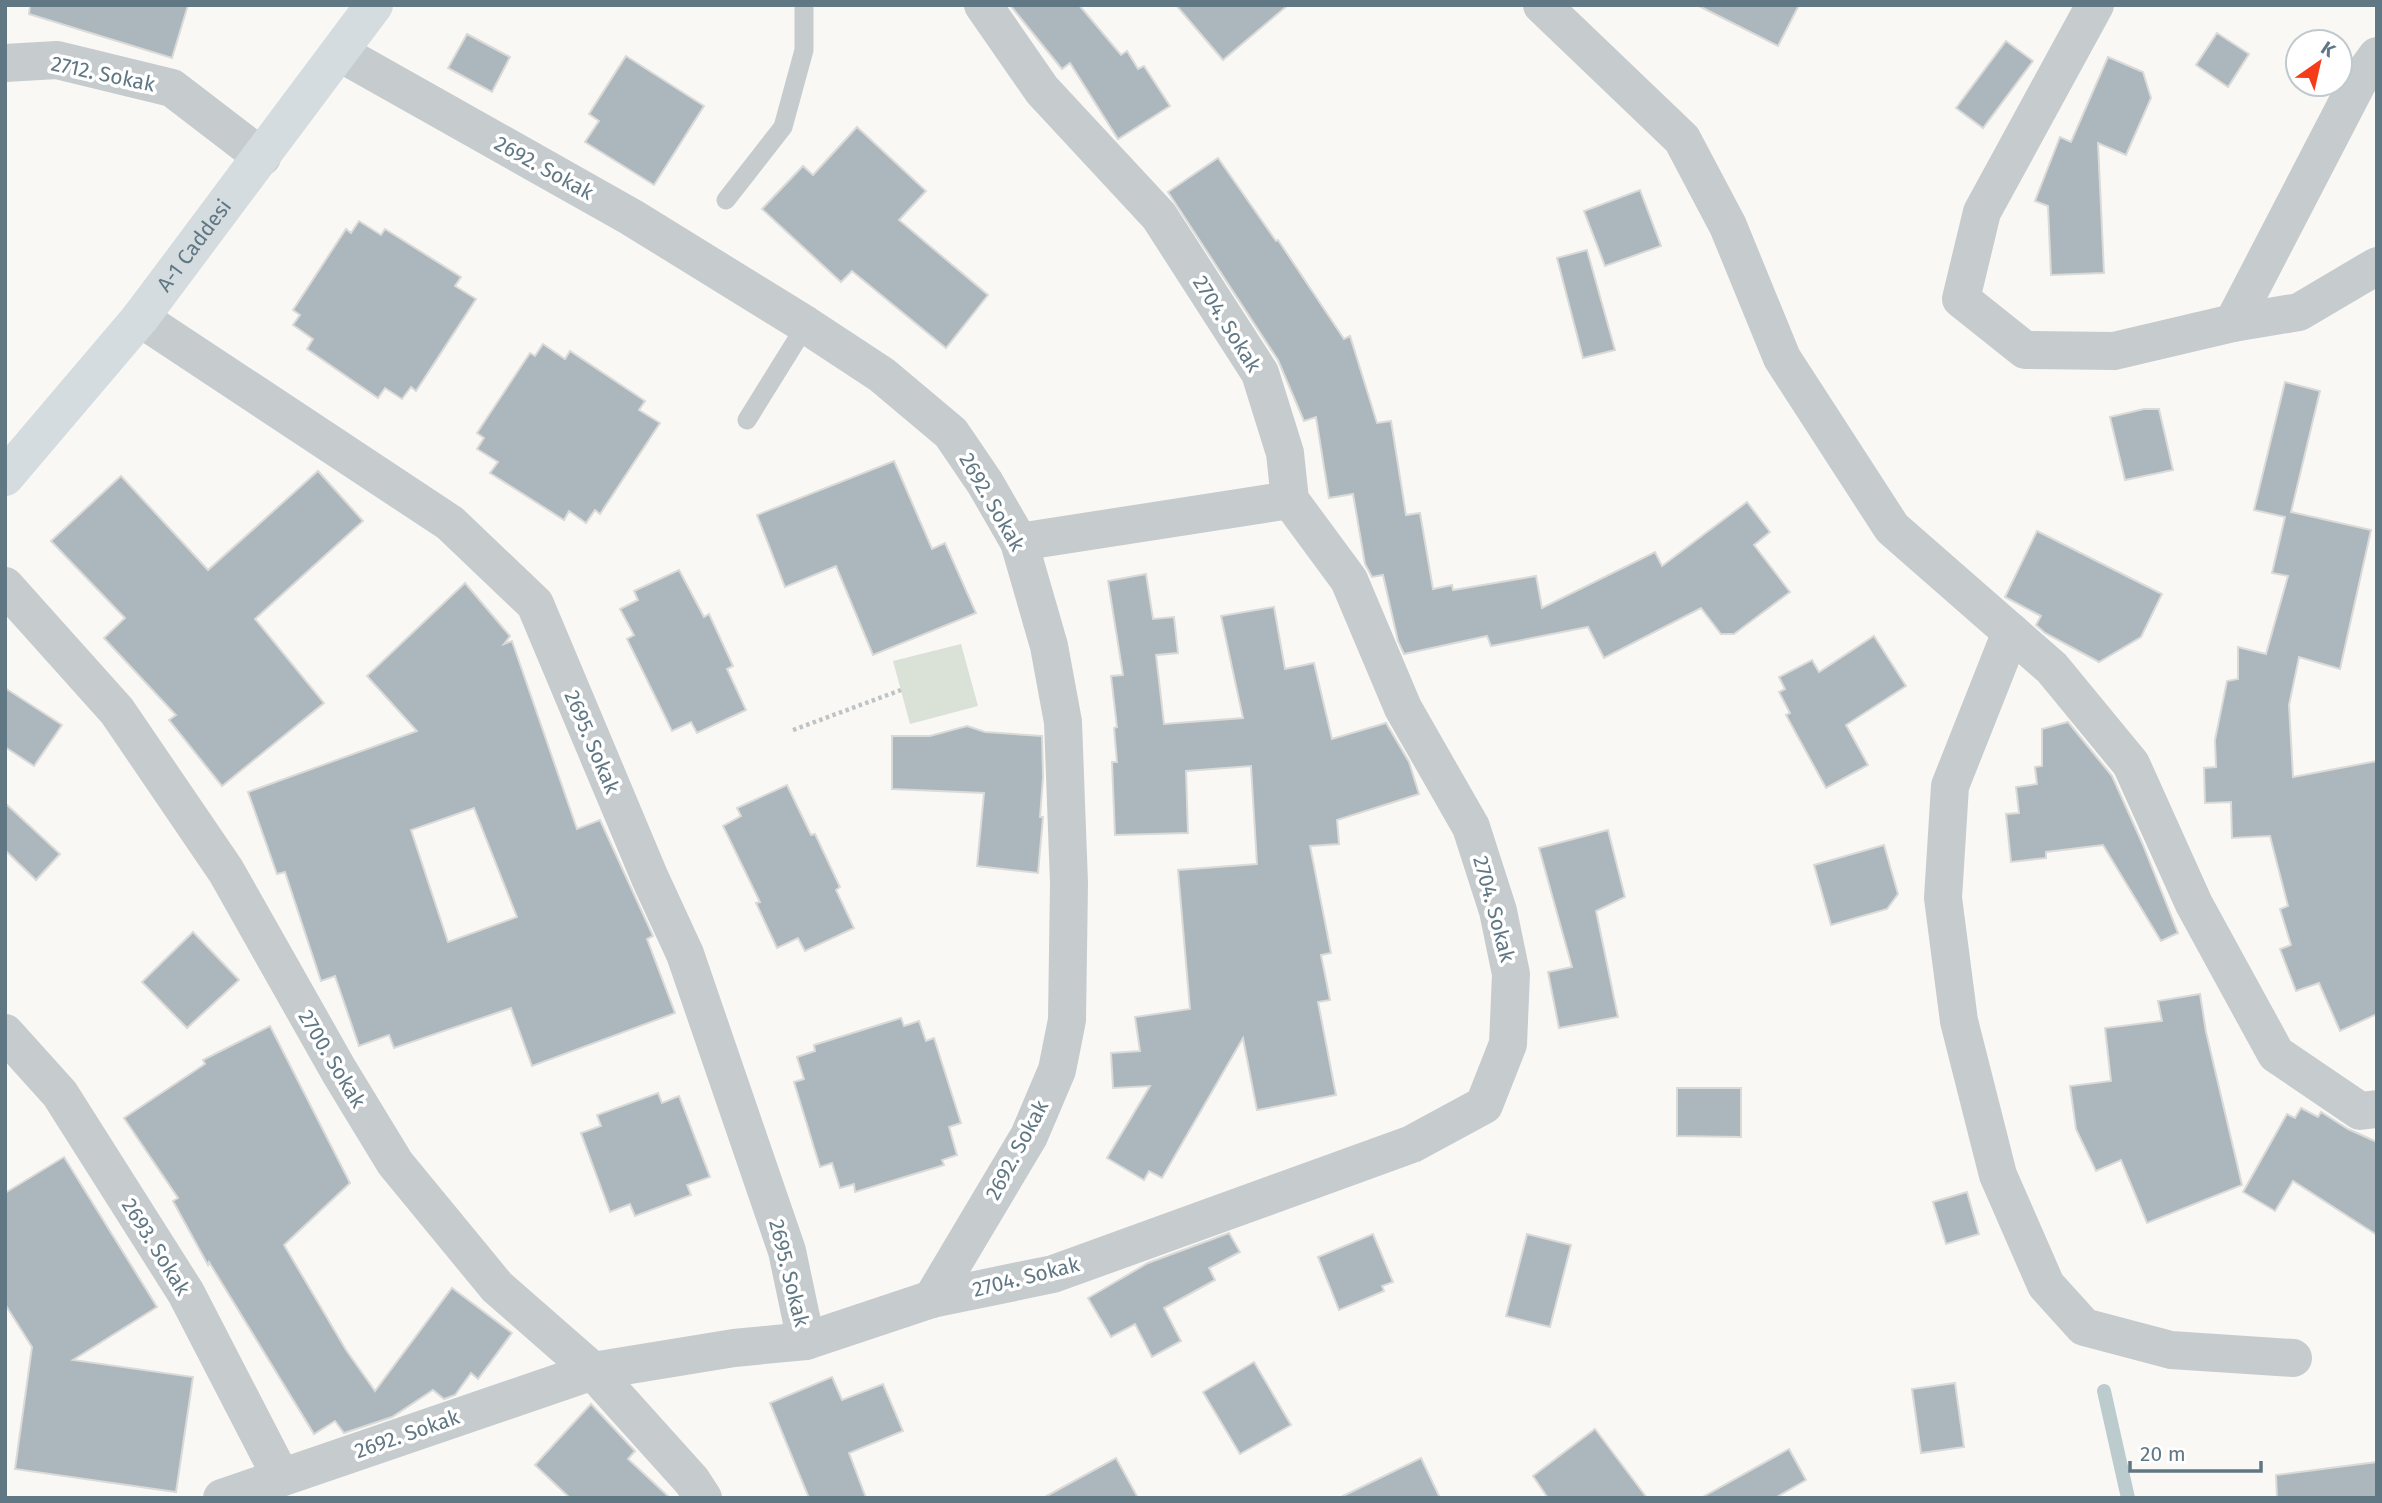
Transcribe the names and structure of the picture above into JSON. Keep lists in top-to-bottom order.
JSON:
{
  "streets": {
    "main road": ["A-1 Caddesi"],
    "street": [
      "2712. Sokak",
      "2692. Sokak",
      "2704. Sokak",
      "2695. Sokak",
      "2700. Sokak",
      "2693. Sokak"
    ]
  },
  "crossings": [
    ["2712. Sokak", "A-1 Caddesi"],
    ["2692. Sokak", "A-1 Caddesi"],
    ["2692. Sokak", "2704. Sokak"],
    ["2692. Sokak", "2700. Sokak"],
    ["2692. Sokak", "2693. Sokak"],
    ["A-1 Caddesi", "2695. Sokak"],
    ["2704. Sokak", "2695. Sokak"],
    ["2704. Sokak", "2700. Sokak"]
  ],
  "scale_bar": "20 m",
  "north": "top right"
}
